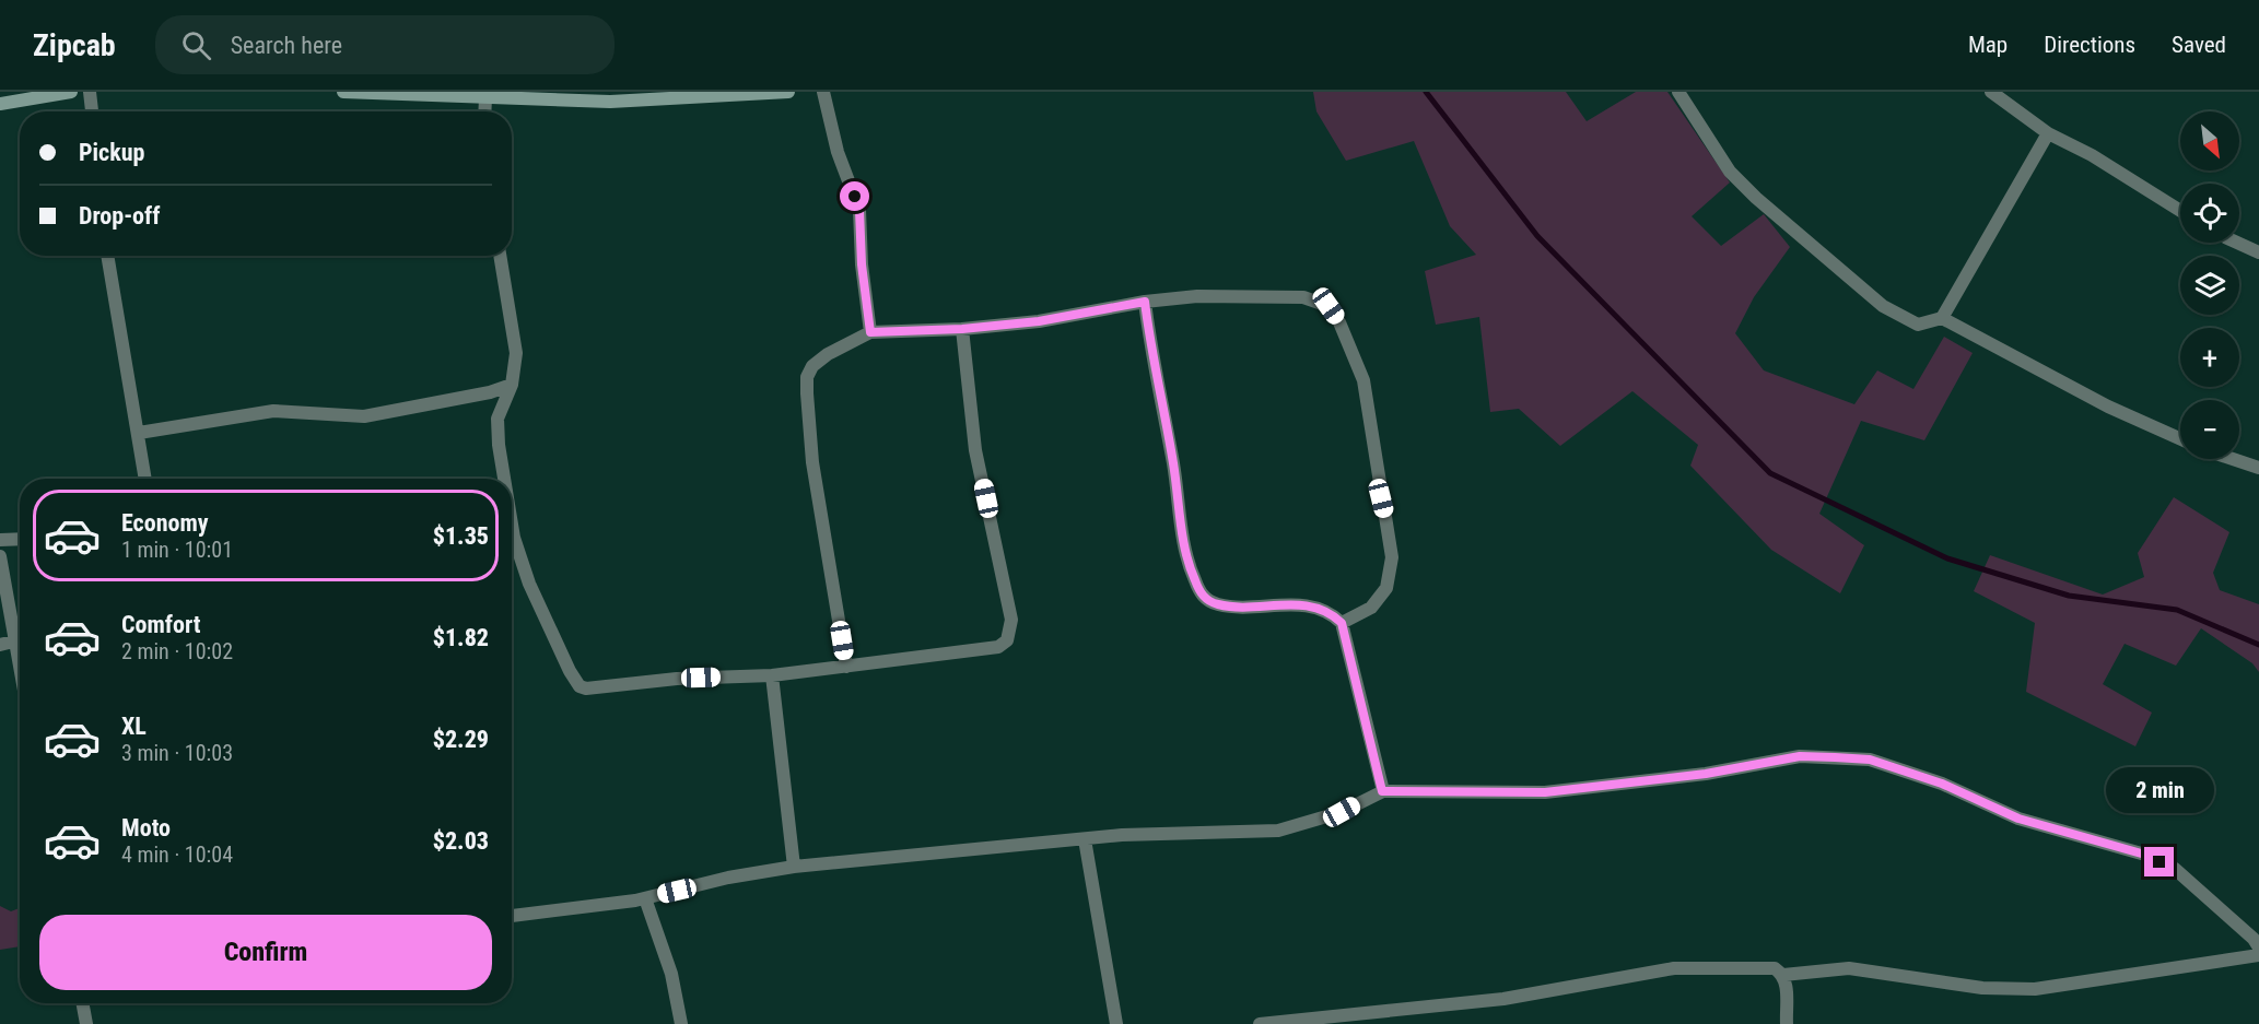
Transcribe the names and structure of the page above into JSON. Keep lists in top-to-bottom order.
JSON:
{
  "north": "bottom right",
  "page": {
    "header": "Zipcab",
    "search": "Search here",
    "nav": ["Map", "Directions", "Saved"],
    "map_buttons": ["+", "−"],
    "banner": ["Pickup", "Drop-off"],
    "list": [
      {
        "name": "Economy",
        "note": "1 min · 10:01",
        "value": "$1.35"
      },
      {
        "name": "Comfort",
        "note": "2 min · 10:02",
        "value": "$1.82"
      },
      {
        "name": "XL",
        "note": "3 min · 10:03",
        "value": "$2.29"
      },
      {
        "name": "Moto",
        "note": "4 min · 10:04",
        "value": "$2.03"
      }
    ],
    "bubble": "2 min",
    "buttons": "Confirm"
  }
}
